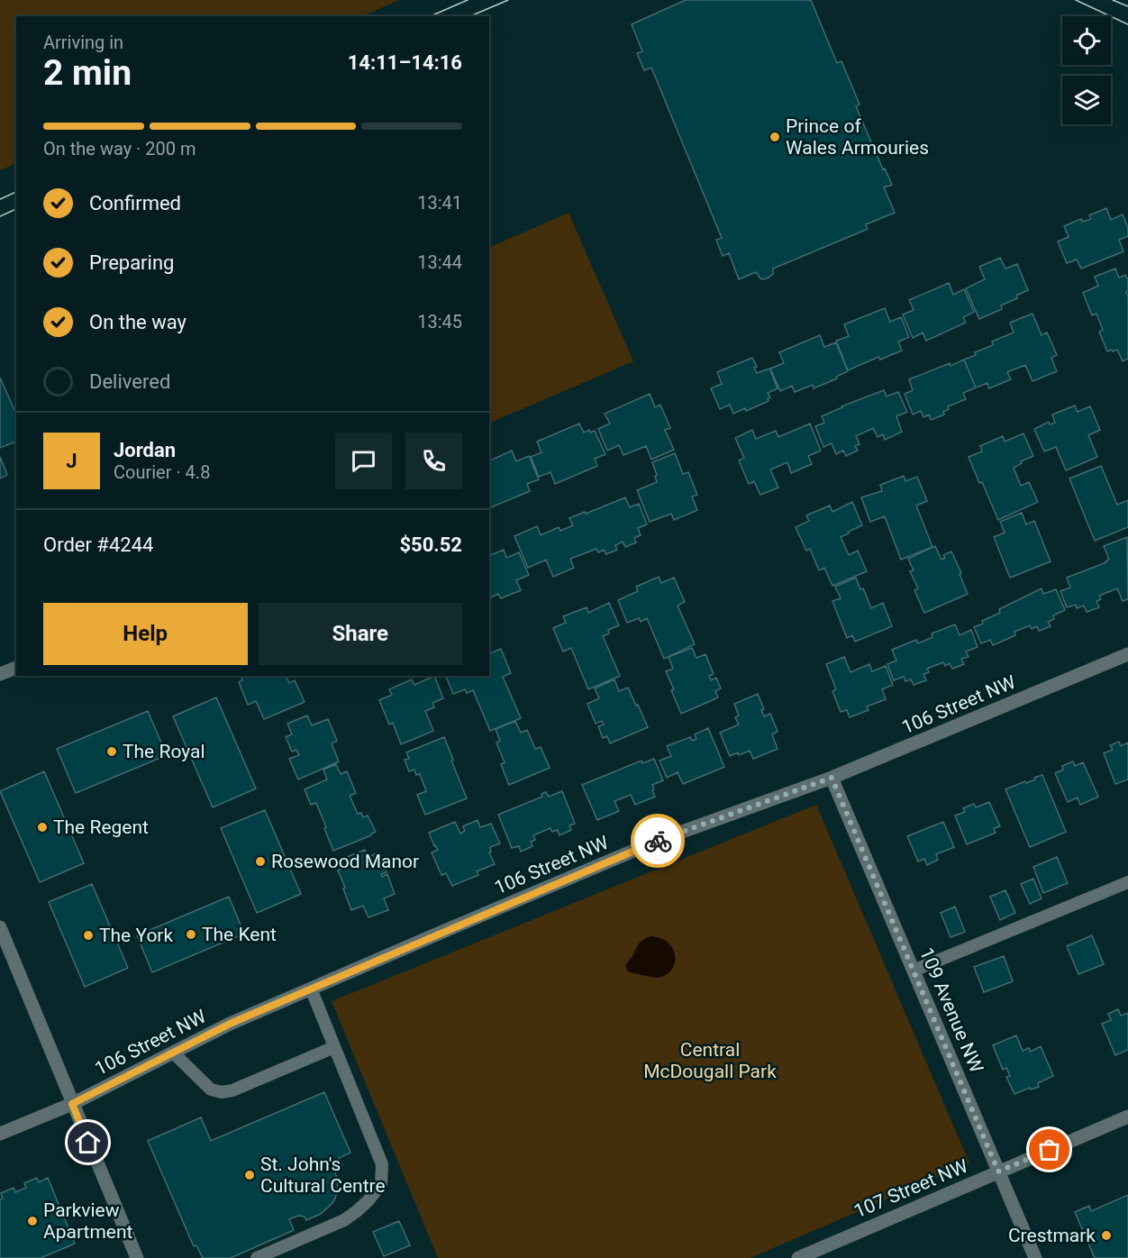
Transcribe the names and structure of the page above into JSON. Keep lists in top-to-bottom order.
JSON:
{
  "streets": {
    "street": ["106 Street NW", "109 Avenue NW", "107 Street NW"]
  },
  "crossings": [
    ["106 Street NW", "109 Avenue NW"],
    ["109 Avenue NW", "107 Street NW"]
  ],
  "parks": ["Central McDougall Park"],
  "places": [
    "Prince of Wales Armouries",
    "The Royal",
    "The Regent",
    "Rosewood Manor",
    "The Kent",
    "The York",
    "St. John's Cultural Centre",
    "Parkview Apartment",
    "Crestmark"
  ],
  "page": {
    "heading": ["2 min", "Arriving in", "14:11–14:16"],
    "panel": [
      "Jordan",
      "Courier · 4.8",
      "Order #4244",
      "$50.52"
    ],
    "bar": "On the way · 200 m",
    "list": [
      ["Confirmed", "13:41"],
      ["Preparing", "13:44"],
      ["On the way", "13:45"],
      "Delivered"
    ],
    "round": "J",
    "buttons": ["Help", "Share"]
  }
}
